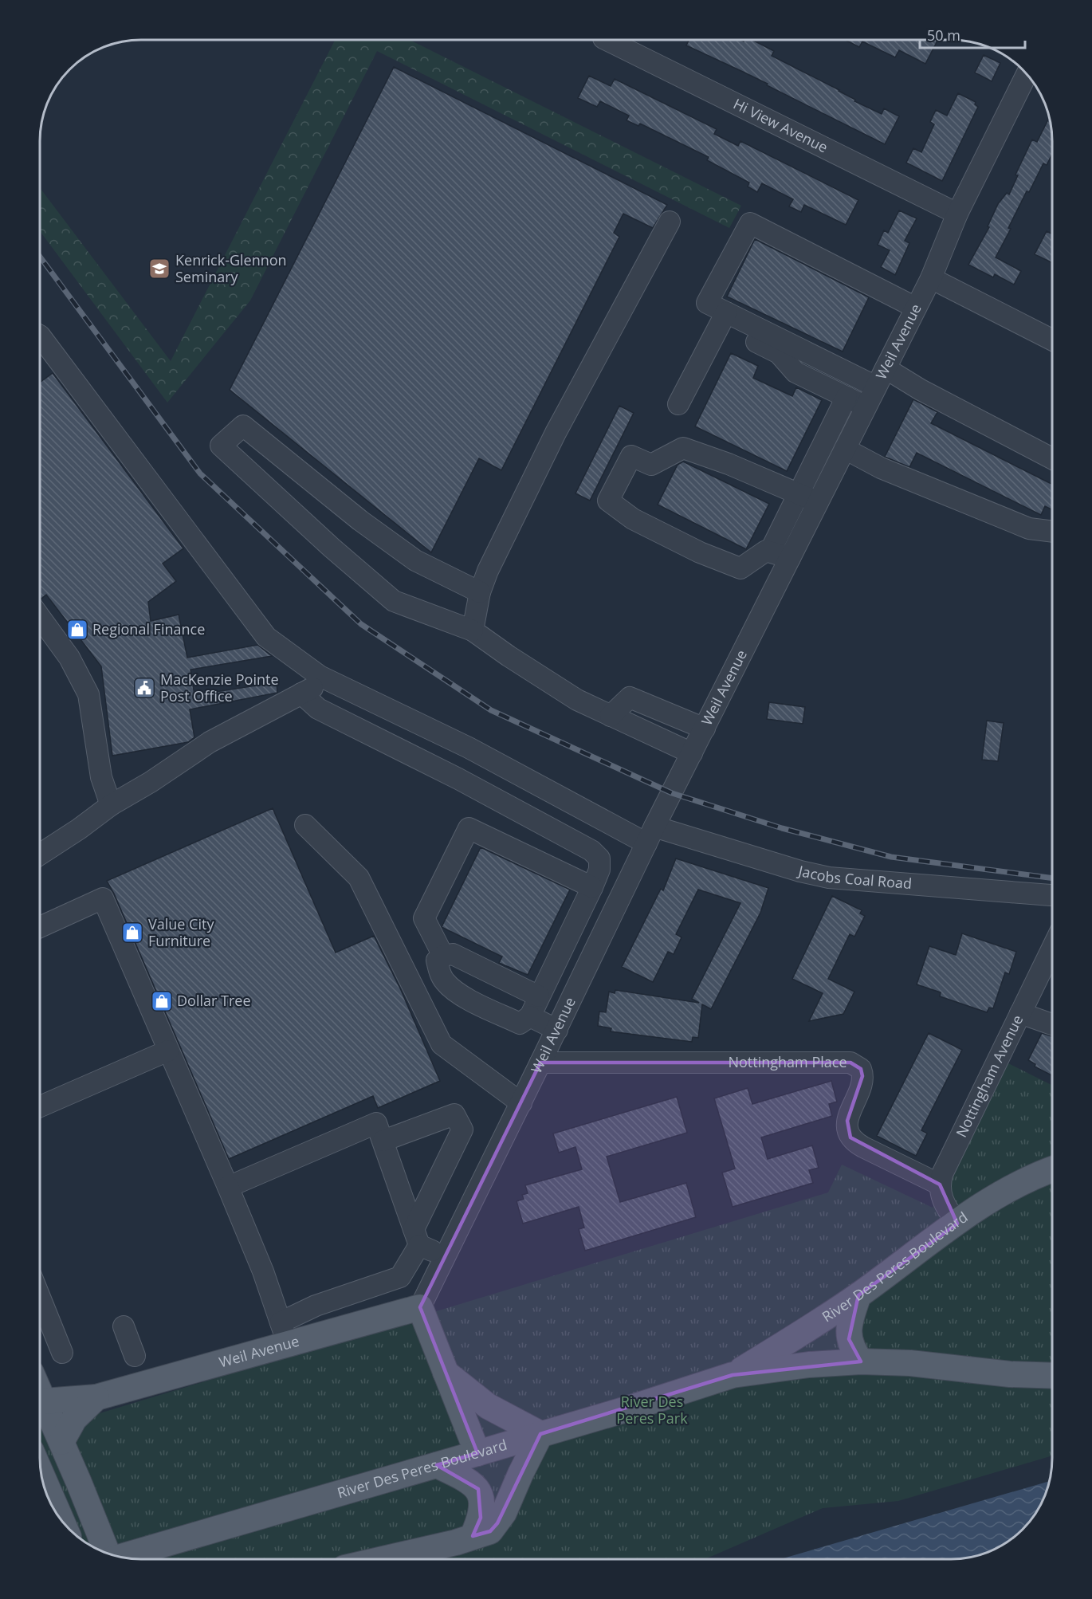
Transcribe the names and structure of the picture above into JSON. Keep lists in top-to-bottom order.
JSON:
{
  "streets": {
    "main road": ["Weil Avenue", "River Des Peres Boulevard"],
    "street": [
      "Hi View Avenue",
      "Jacobs Coal Road",
      "Nottingham Place",
      "Nottingham Avenue"
    ]
  },
  "crossings": [
    ["Hi View Avenue", "Weil Avenue"],
    ["Weil Avenue", "Jacobs Coal Road"],
    ["Weil Avenue", "Nottingham Place"],
    ["Nottingham Place", "Nottingham Avenue"]
  ],
  "parks": ["River Des Peres Park"],
  "places": {
    "school or university": ["Kenrick-Glennon Seminary"],
    "shop": ["Regional Finance", "Value City Furniture", "Dollar Tree"],
    "public building": ["MacKenzie Pointe Post Office"]
  },
  "scale_bar": "50 m"
}
